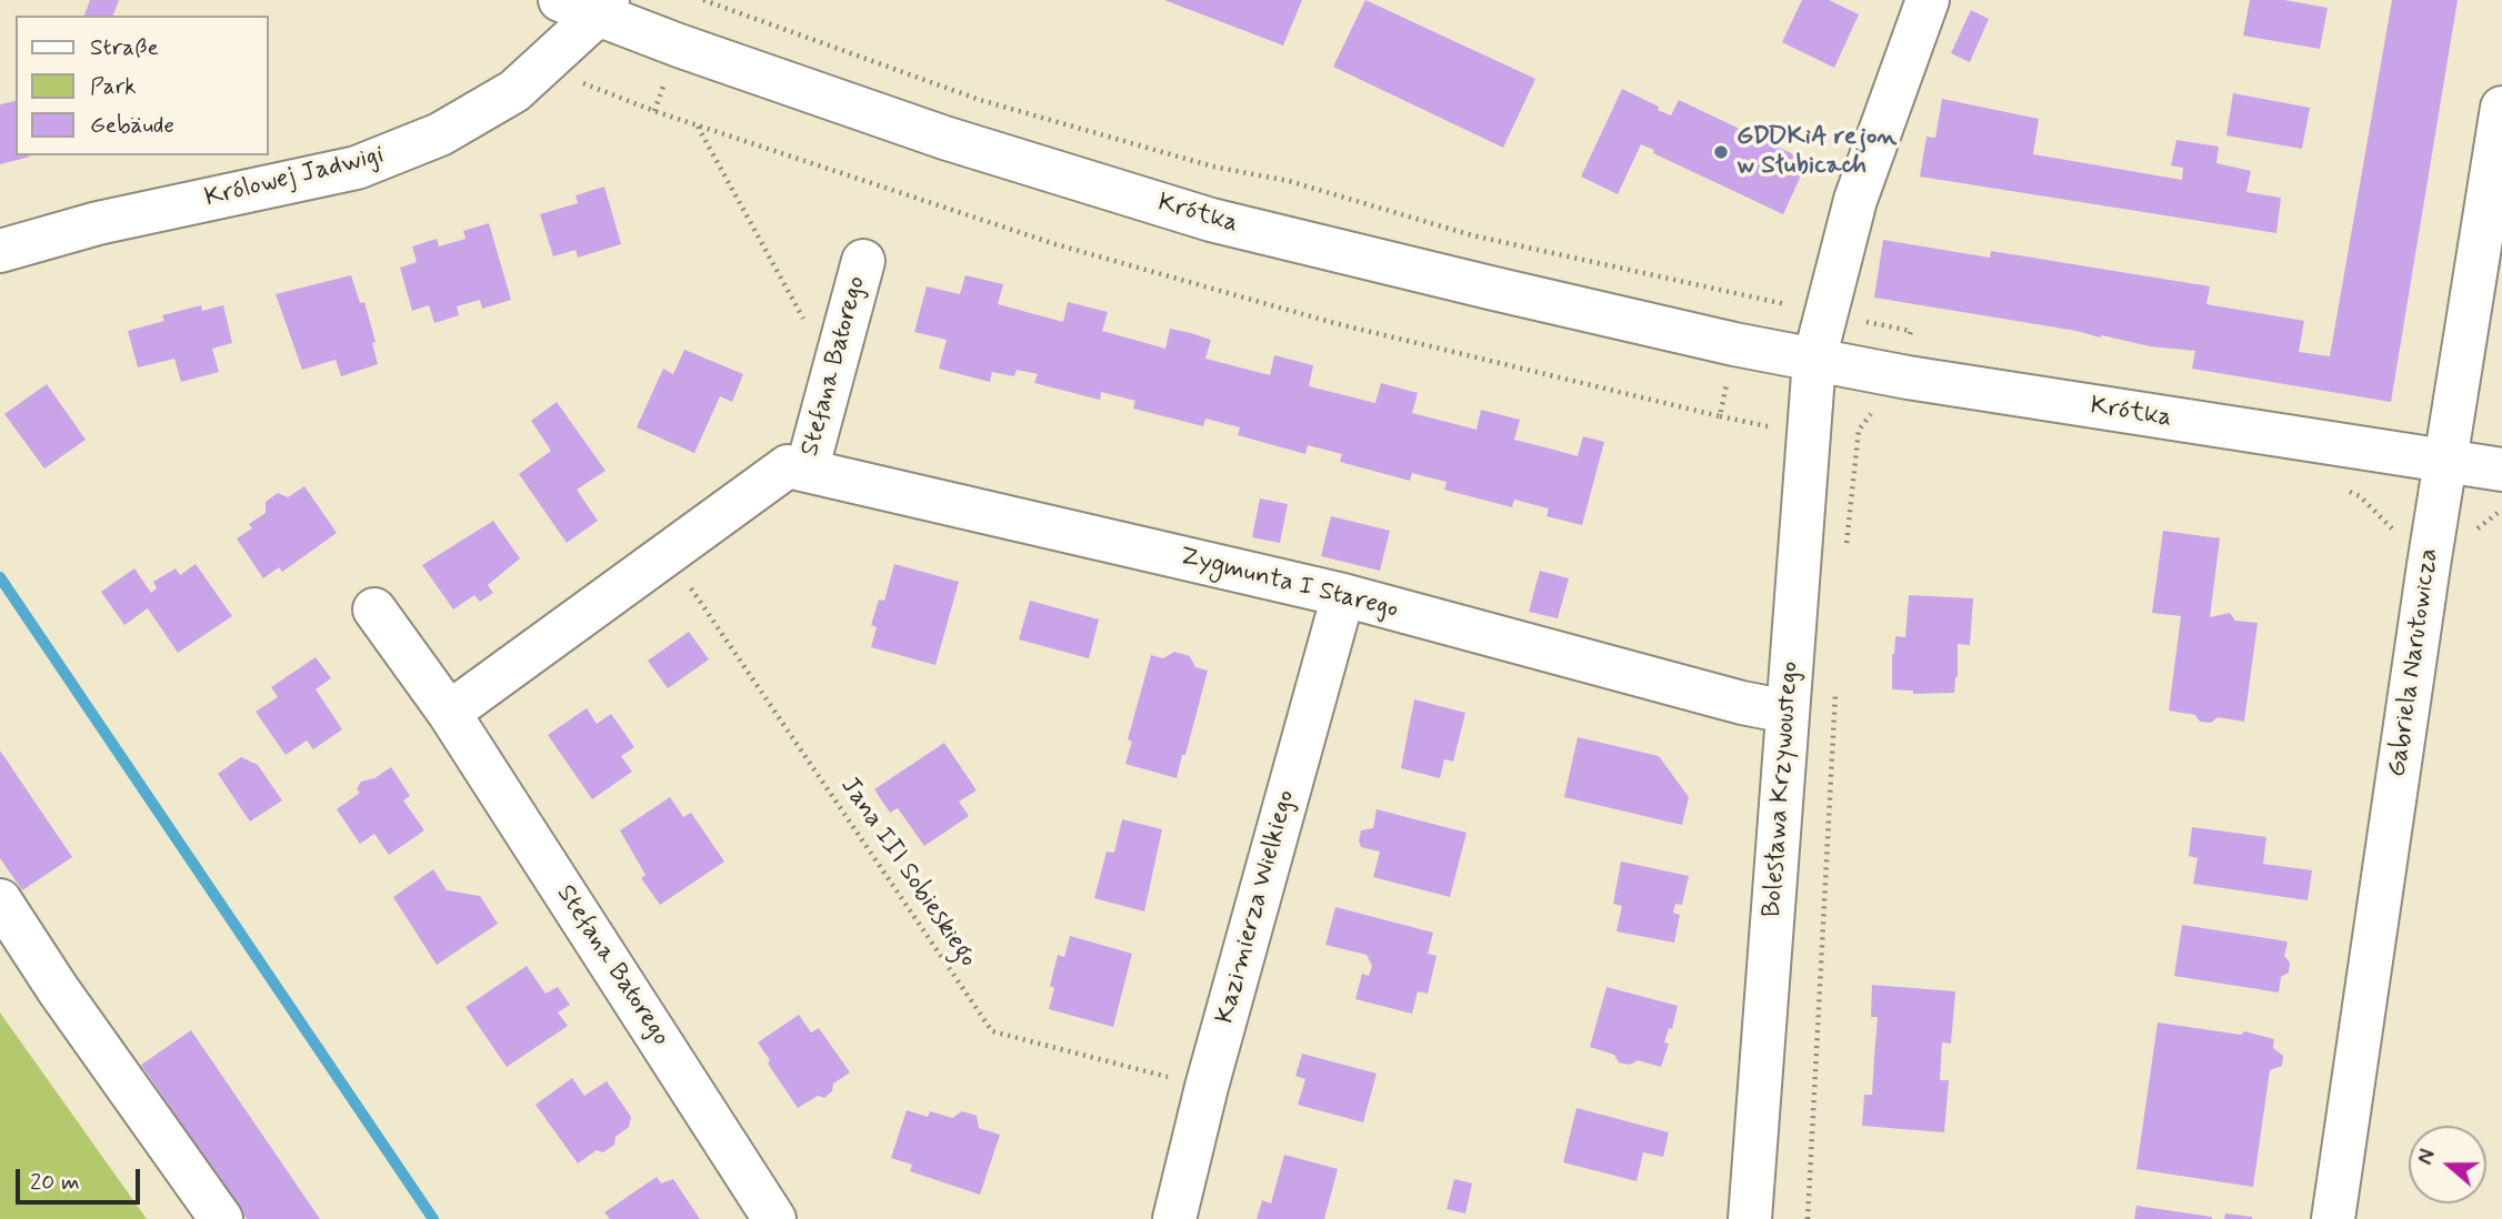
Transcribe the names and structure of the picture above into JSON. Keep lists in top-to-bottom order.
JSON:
{
  "streets": {
    "street": [
      "Królowej Jadwigi",
      "Krótka",
      "Stefana Batorego",
      "Zygmunta I Starego",
      "Gabriela Narutowicza",
      "Bolesława Krzywoustego",
      "Kazimierza Wielkiego"
    ],
    "path": ["Jana III Sobieskiego"]
  },
  "crossings": [
    ["Królowej Jadwigi", "Krótka"],
    ["Krótka", "Gabriela Narutowicza"],
    ["Krótka", "Bolesława Krzywoustego"],
    ["Stefana Batorego", "Zygmunta I Starego"],
    ["Stefana Batorego", "Jana III Sobieskiego"],
    ["Zygmunta I Starego", "Bolesława Krzywoustego"],
    ["Zygmunta I Starego", "Kazimierza Wielkiego"],
    ["Jana III Sobieskiego", "Kazimierza Wielkiego"]
  ],
  "places": ["GDDKiA rejon w Słubicach"],
  "legend": ["Straße", "Park", "Gebäude"],
  "scale_bar": "20 m",
  "north": "left"
}
